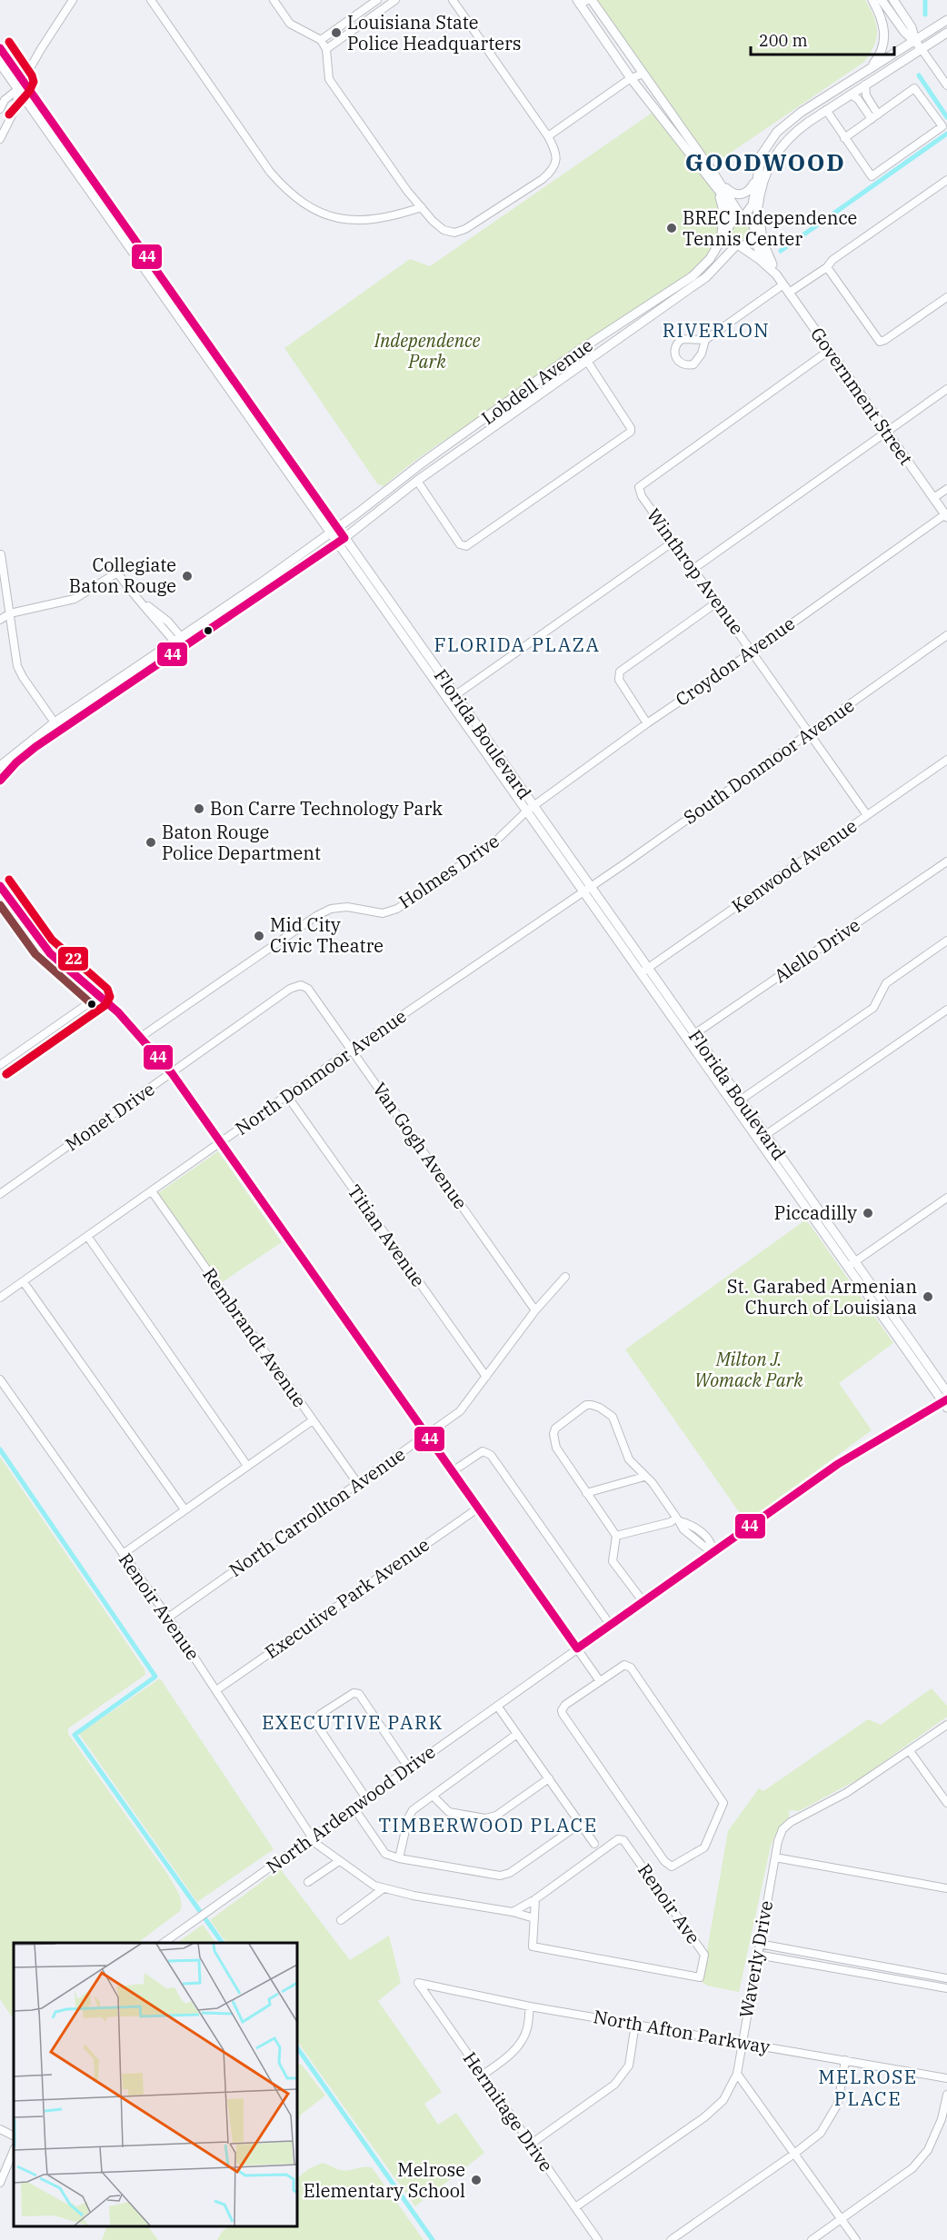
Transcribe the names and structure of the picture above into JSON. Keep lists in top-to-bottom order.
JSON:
{
  "streets": {
    "main road": ["Lobdell Avenue", "Government Street", "Florida Boulevard"],
    "street": [
      "Winthrop Avenue",
      "Croydon Avenue",
      "South Donmoor Avenue",
      "Kenwood Avenue",
      "Holmes Drive",
      "Alello Drive",
      "North Donmoor Avenue",
      "Monet Drive",
      "Van Gogh Avenue",
      "Titian Avenue",
      "Rembrandt Avenue",
      "North Carrollton Avenue",
      "Executive Park Avenue",
      "Renoir Avenue",
      "North Ardenwood Drive",
      "Renoir Ave",
      "Waverly Drive",
      "North Afton Parkway",
      "Hermitage Drive"
    ]
  },
  "crossings": [
    ["Lobdell Avenue", "Government Street"],
    ["Lobdell Avenue", "Florida Boulevard"],
    ["Government Street", "Winthrop Avenue"],
    ["Government Street", "Croydon Avenue"],
    ["Winthrop Avenue", "Croydon Avenue"],
    ["Winthrop Avenue", "South Donmoor Avenue"],
    ["Winthrop Avenue", "Kenwood Avenue"],
    ["Croydon Avenue", "Florida Boulevard"],
    ["Croydon Avenue", "Holmes Drive"],
    ["Florida Boulevard", "South Donmoor Avenue"],
    ["Florida Boulevard", "Kenwood Avenue"],
    ["Florida Boulevard", "Holmes Drive"],
    ["Florida Boulevard", "Alello Drive"],
    ["Florida Boulevard", "North Donmoor Avenue"],
    ["Florida Boulevard", "North Ardenwood Drive"],
    ["South Donmoor Avenue", "North Donmoor Avenue"],
    ["North Donmoor Avenue", "Van Gogh Avenue"],
    ["North Donmoor Avenue", "Titian Avenue"],
    ["North Donmoor Avenue", "Rembrandt Avenue"],
    ["Monet Drive", "Van Gogh Avenue"],
    ["Van Gogh Avenue", "North Carrollton Avenue"],
    ["Titian Avenue", "North Carrollton Avenue"],
    ["Rembrandt Avenue", "North Carrollton Avenue"],
    ["North Carrollton Avenue", "Renoir Avenue"],
    ["Executive Park Avenue", "Renoir Avenue"],
    ["Renoir Avenue", "North Ardenwood Drive"],
    ["Waverly Drive", "North Afton Parkway"],
    ["Waverly Drive", "Hermitage Drive"],
    ["North Afton Parkway", "Hermitage Drive"]
  ],
  "districts": [
    "GOODWOOD",
    "RIVERLON",
    "FLORIDA PLAZA",
    "EXECUTIVE PARK",
    "TIMBERWOOD PLACE",
    "MELROSE PLACE"
  ],
  "parks": ["Independence Park", "Milton J. Womack Park"],
  "places": [
    "Louisiana State Police Headquarters",
    "BREC Independence Tennis Center",
    "Collegiate Baton Rouge",
    "Bon Carre Technology Park",
    "Baton Rouge Police Department",
    "Mid City Civic Theatre",
    "Piccadilly",
    "St. Garabed Armenian Church of Louisiana",
    "Melrose Elementary School"
  ],
  "lines": ["transit line 22", "transit line 44"],
  "scale_bar": "200 m"
}
